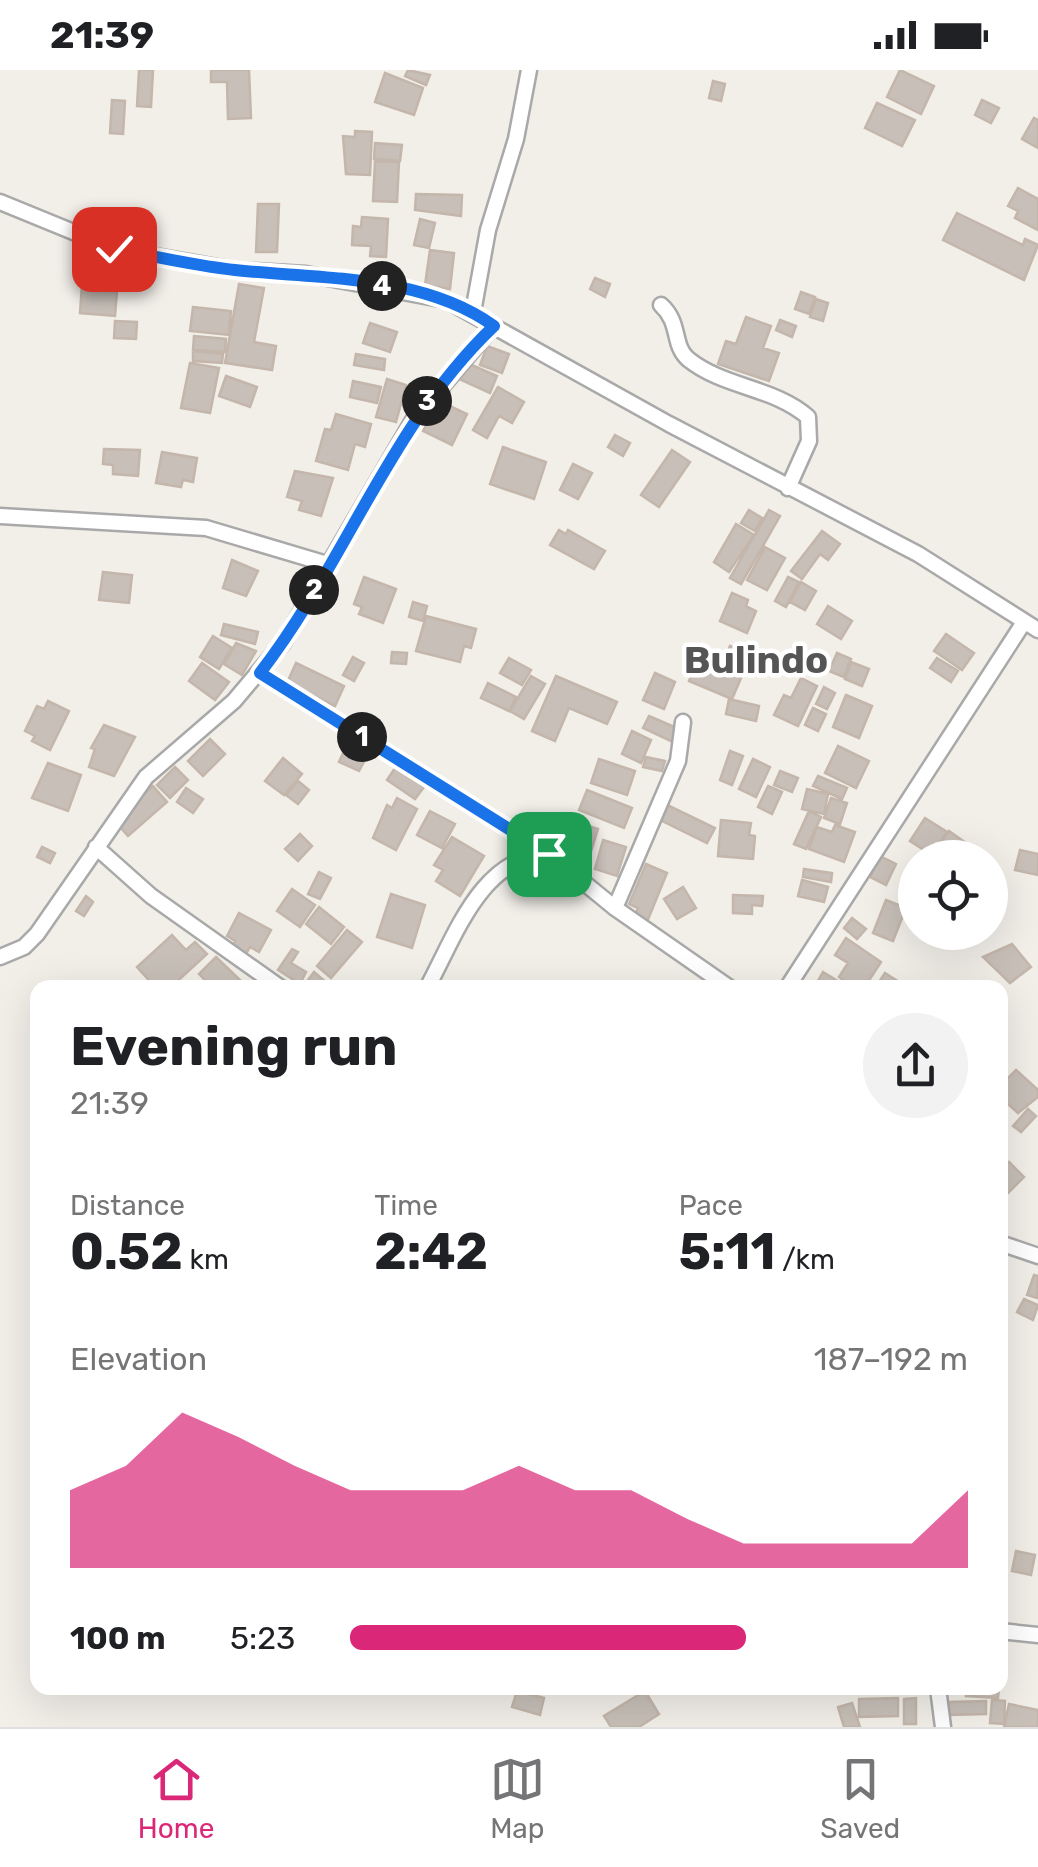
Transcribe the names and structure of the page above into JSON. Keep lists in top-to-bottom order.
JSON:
{
  "districts": ["Bulindo"],
  "page": {
    "status": "21:39",
    "pins": [
      "4",
      "3",
      "2",
      "1"
    ],
    "heading": ["Evening run", "21:39"],
    "stats": [
      ["Distance", "0.52 km"],
      ["Time", "2:42"],
      ["Pace", "5:11 /km"]
    ],
    "chart": ["Elevation", "187–192 m"],
    "list": [
      {
        "name": "100 m",
        "note": "5:23"
      }
    ],
    "tabs": ["Home", "Map", "Saved"]
  }
}
